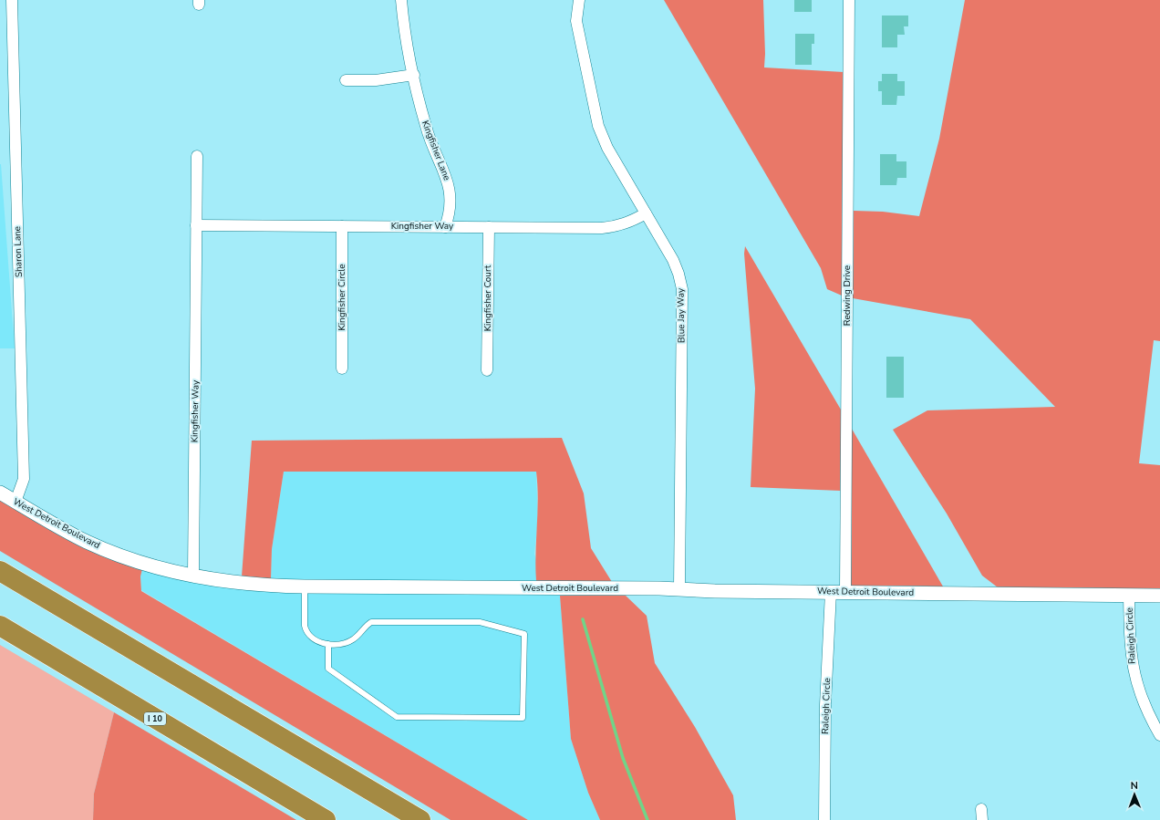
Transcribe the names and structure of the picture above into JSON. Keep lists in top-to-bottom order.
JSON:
{
  "streets": {
    "highway": ["I 10"],
    "street": [
      "Kingfisher Lane",
      "Kingfisher Way",
      "Sharon Lane",
      "Redwing Drive",
      "Kingfisher Circle",
      "Kingfisher Court",
      "Blue Jay Way",
      "West Detroit Boulevard",
      "Raleigh Circle"
    ]
  },
  "crossings": [
    ["Kingfisher Lane", "Kingfisher Way"],
    ["Kingfisher Way", "Kingfisher Circle"],
    ["Kingfisher Way", "Kingfisher Court"],
    ["Kingfisher Way", "Blue Jay Way"],
    ["Kingfisher Way", "West Detroit Boulevard"],
    ["Sharon Lane", "West Detroit Boulevard"],
    ["Redwing Drive", "West Detroit Boulevard"],
    ["Blue Jay Way", "West Detroit Boulevard"],
    ["West Detroit Boulevard", "Raleigh Circle"]
  ],
  "north": "top"
}
